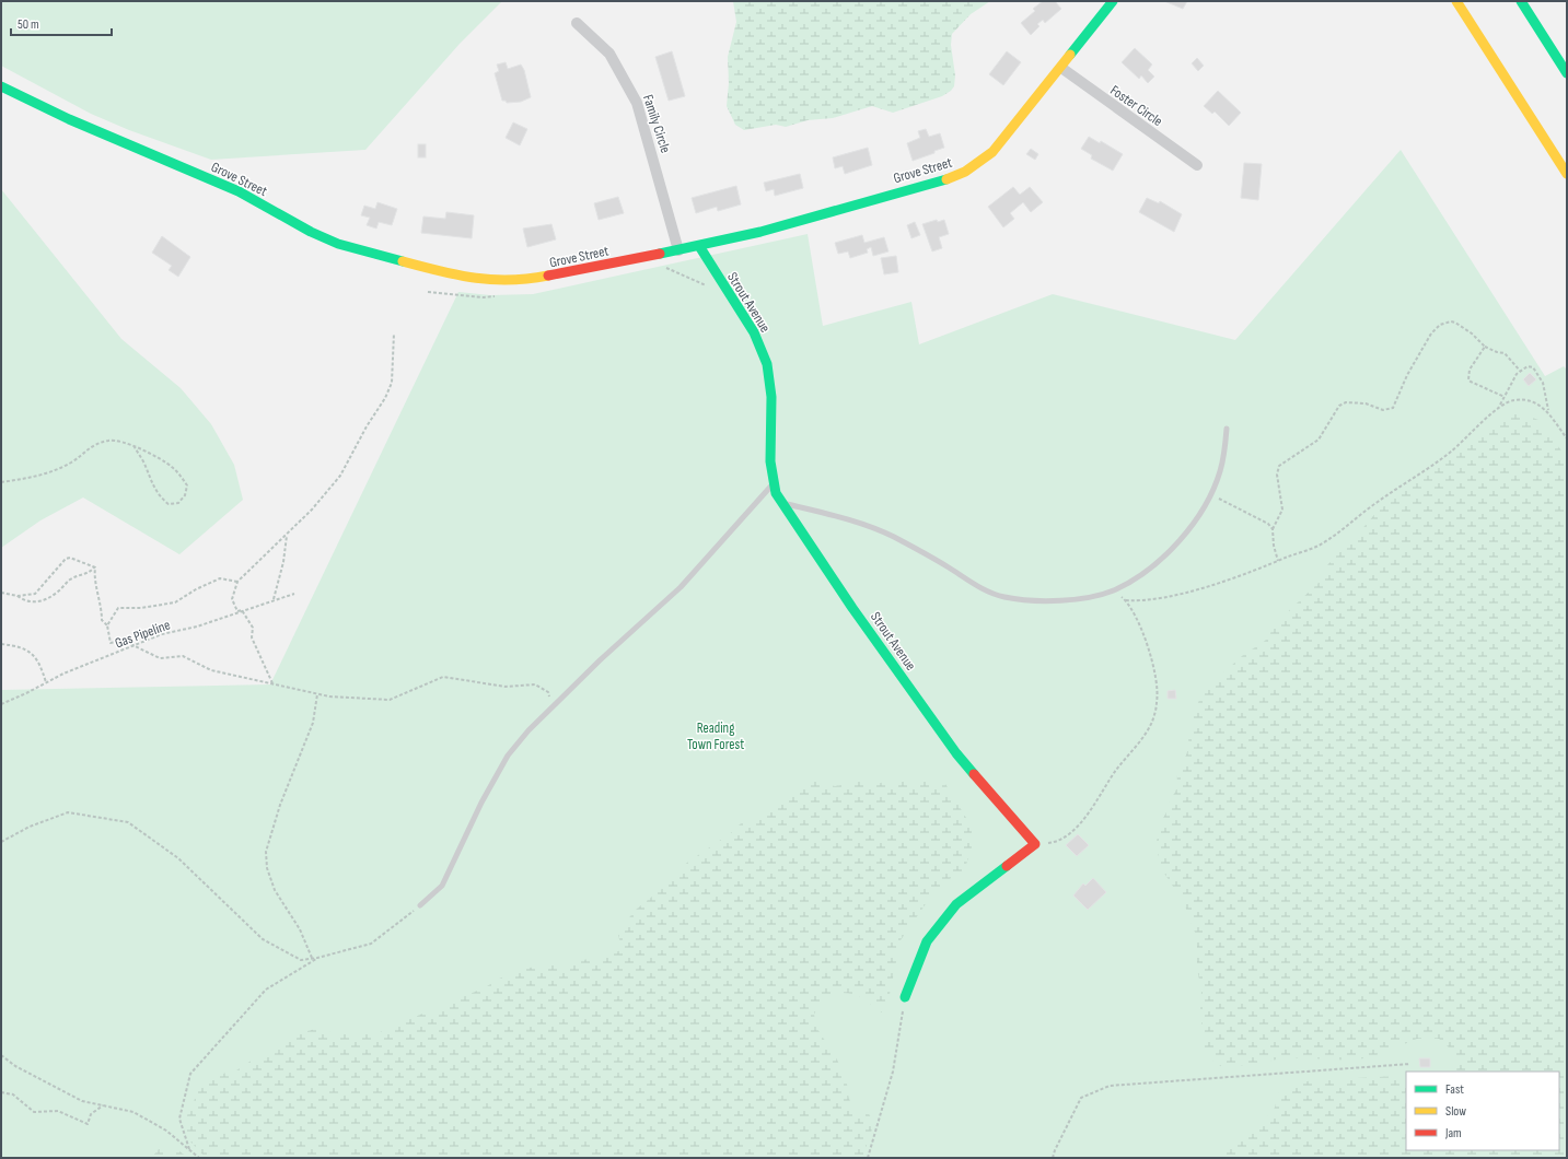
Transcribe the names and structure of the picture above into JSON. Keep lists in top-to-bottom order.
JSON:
{
  "streets": {
    "main road": ["Grove Street", "Strout Avenue"],
    "street": ["Foster Circle", "Family Circle"],
    "path": ["Gas Pipeline"]
  },
  "crossings": [
    ["Foster Circle", "Grove Street"],
    ["Family Circle", "Grove Street"],
    ["Grove Street", "Strout Avenue"]
  ],
  "parks": ["Reading Town Forest"],
  "legend": ["Fast", "Slow", "Jam"],
  "scale_bar": "50 m"
}
